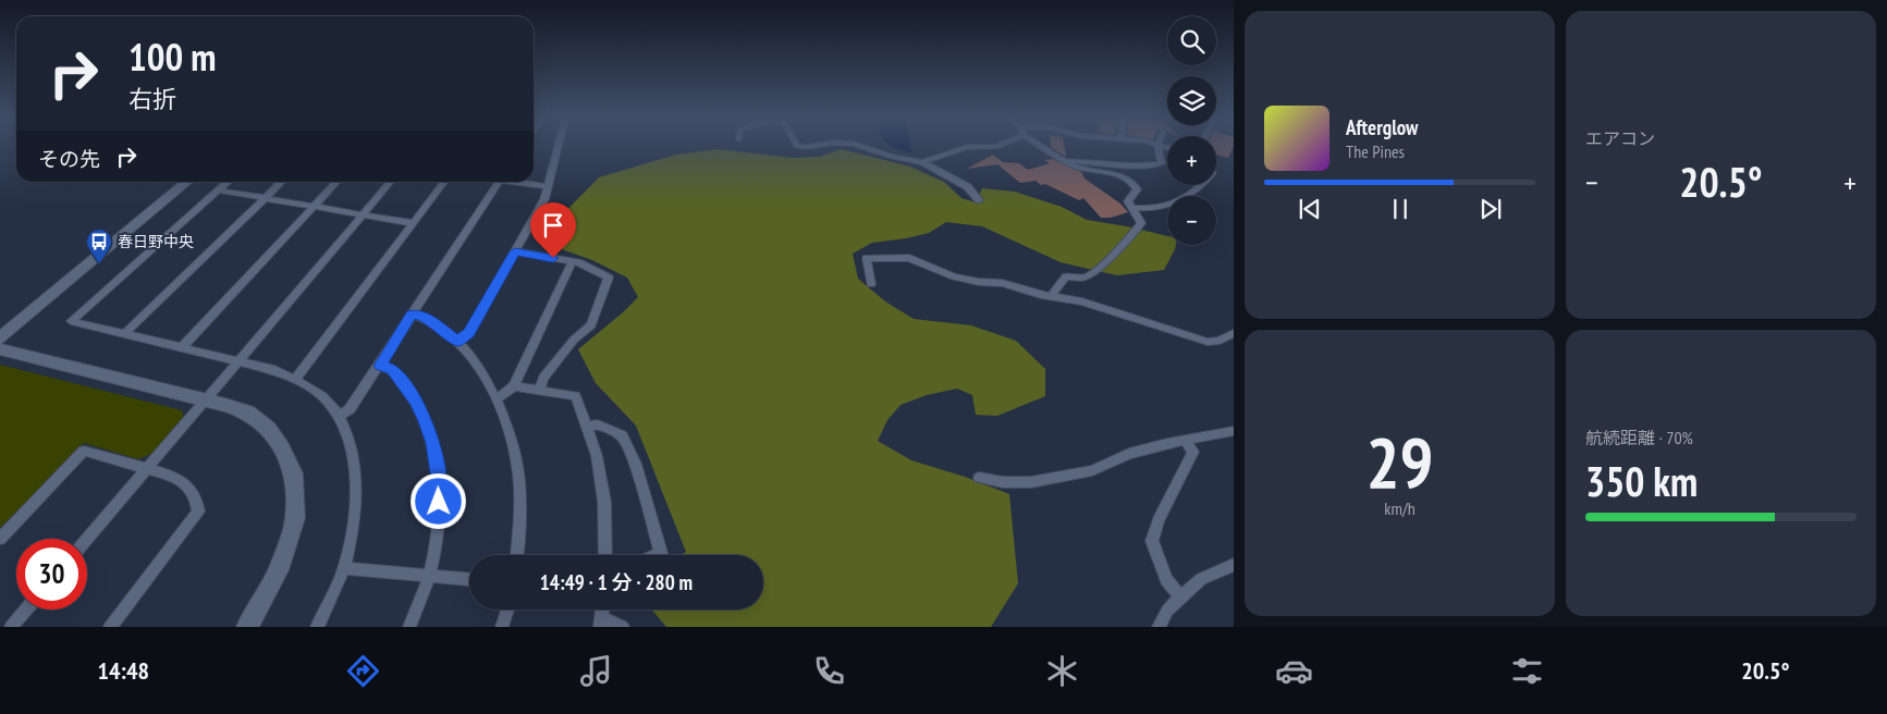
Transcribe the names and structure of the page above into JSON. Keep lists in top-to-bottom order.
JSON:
{
  "places": {
    "bus stop": ["春日野中央"]
  },
  "page": {
    "tile": [
      "エアコン",
      ["29", "km/h"],
      ["航続距離 · 70%", "350 km"]
    ],
    "map_buttons": ["+", "−"],
    "turn": ["100 m", "右折"],
    "song": ["Afterglow", "The Pines"],
    "then": "その先",
    "heat": ["−", "20.5°", "+"],
    "limit": "30",
    "trip": "14:49 · 1 分 · 280 m",
    "tabs": ["14:48", "20.5°"]
  }
}
